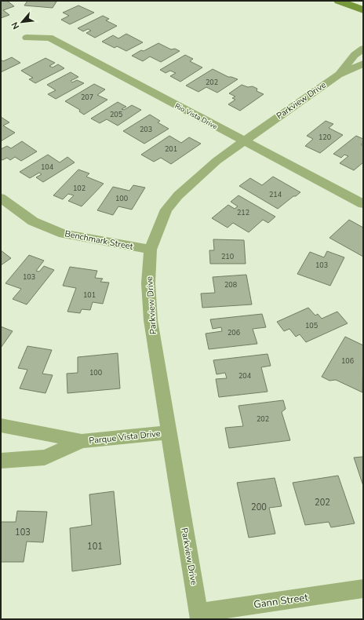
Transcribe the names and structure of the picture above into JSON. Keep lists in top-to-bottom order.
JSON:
{
  "streets": {
    "street": [
      "Parkview Drive",
      "Rio Vista Drive",
      "Benchmark Street",
      "Parque Vista Drive",
      "Gann Street"
    ]
  },
  "crossings": [
    ["Parkview Drive", "Rio Vista Drive"],
    ["Parkview Drive", "Benchmark Street"],
    ["Parkview Drive", "Parque Vista Drive"],
    ["Parkview Drive", "Gann Street"]
  ],
  "house_numbers": [
    "202",
    "207",
    "205",
    "203",
    "120",
    "201",
    "104",
    "102",
    "214",
    "100",
    "212",
    "210",
    "103",
    "103",
    "208",
    "101",
    "105",
    "206",
    "106",
    "100",
    "204",
    "202",
    "202",
    "200",
    "103",
    "101"
  ],
  "north": "bottom left"
}
